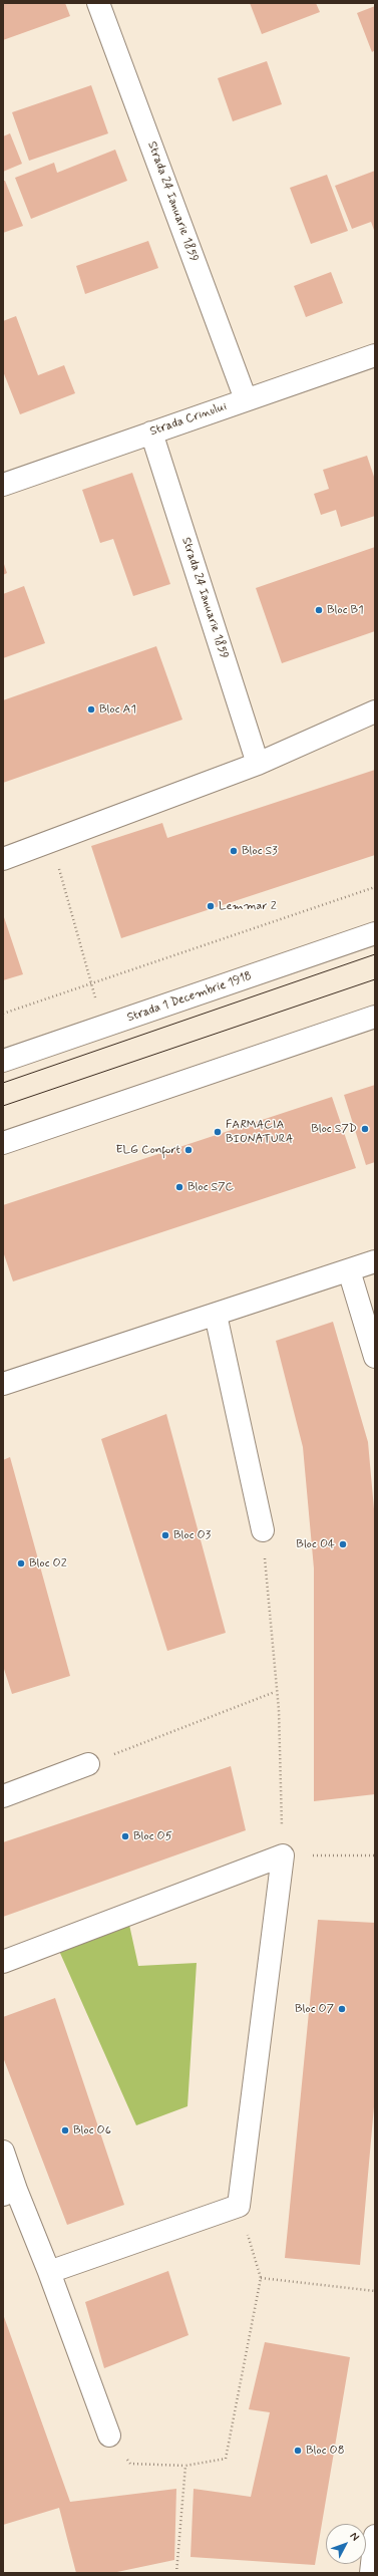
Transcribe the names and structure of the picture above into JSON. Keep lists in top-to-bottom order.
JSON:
{
  "streets": {
    "street": ["Strada 24 Ianuarie 1859", "Strada Crinului", "Strada 1 Decembrie 1918"]
  },
  "crossings": [
    ["Strada 24 Ianuarie 1859", "Strada Crinului"]
  ],
  "places": [
    "Bloc B1",
    "Bloc A1",
    "Bloc S3",
    "Lemmar 2",
    "Bloc S7D",
    "FARMACIA BIONATURA",
    "ELG Confort",
    "Bloc S7C",
    "Bloc O3",
    "Bloc O4",
    "Bloc O2",
    "Bloc O5",
    "Bloc O7",
    "Bloc O6",
    "Bloc O8"
  ],
  "north": "top right"
}
